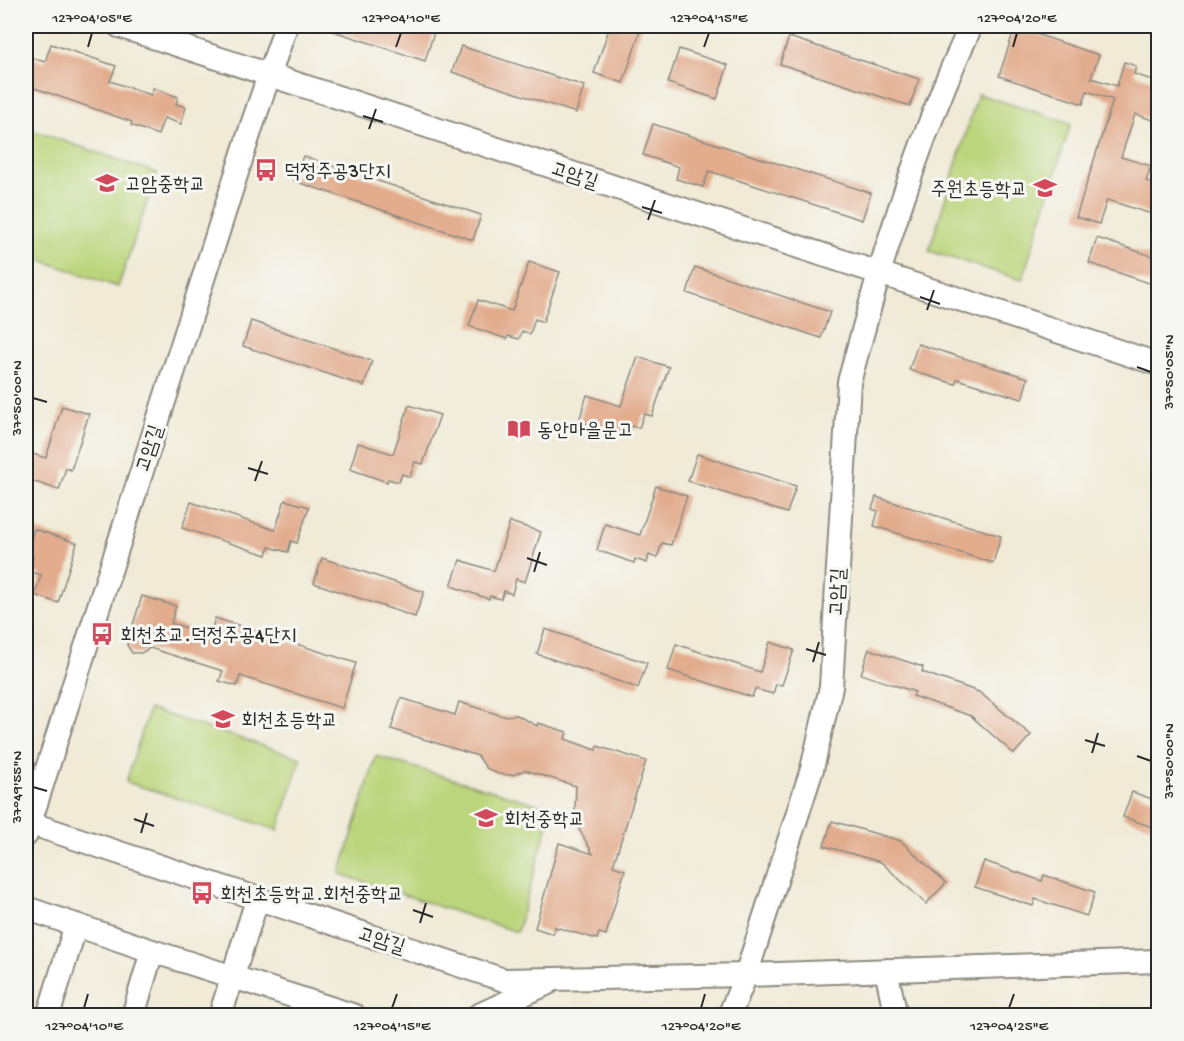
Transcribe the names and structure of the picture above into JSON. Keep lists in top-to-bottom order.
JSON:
{
  "streets": {
    "street": ["고암길"]
  },
  "places": {
    "bus stop": ["덕정주공3단지", "회천초교.덕정주공4단지", "회천초등학교.회천중학교"],
    "school or university": [
      "고암중학교",
      "주원초등학교",
      "회천초등학교",
      "회천중학교"
    ],
    "library": ["동안마을문고"]
  },
  "coordinates": [
    "127°04'05\"E",
    "127°04'10\"E",
    "127°04'15\"E",
    "127°04'20\"E",
    "37°50'05\"N",
    "37°50'00\"N",
    "37°49'55\"N",
    "127°04'25\"E"
  ]
}
